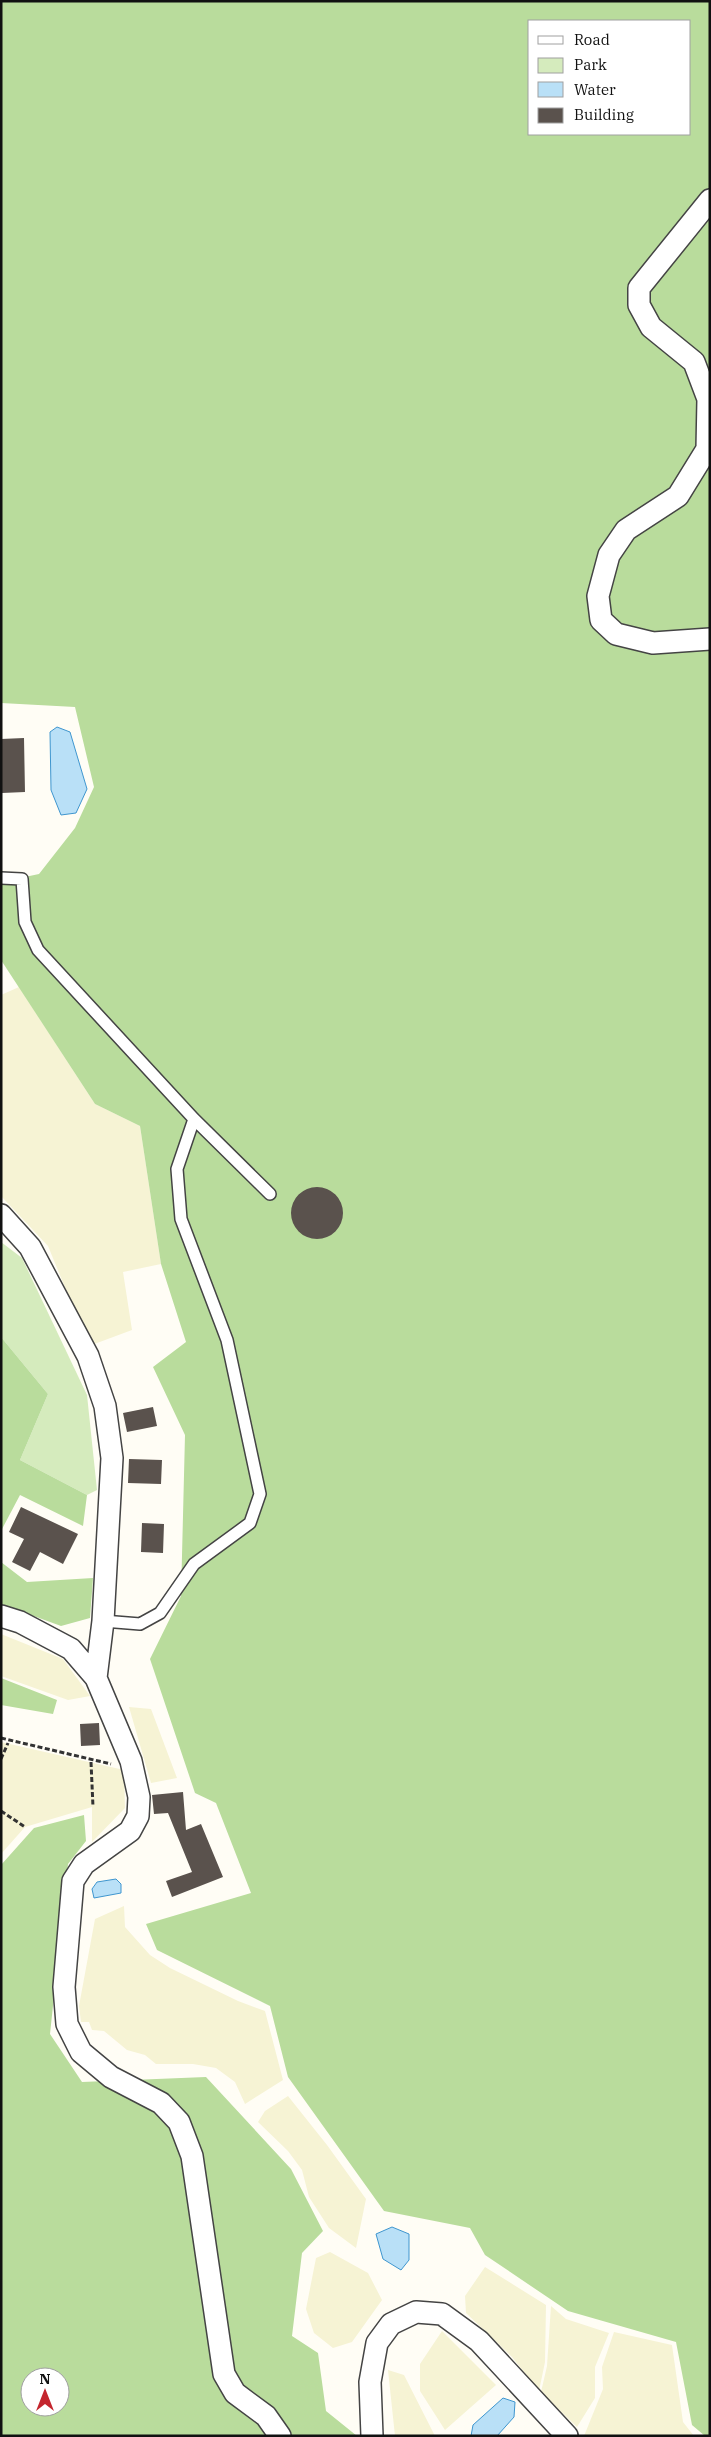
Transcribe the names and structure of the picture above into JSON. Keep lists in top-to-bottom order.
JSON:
{
  "legend": [
    "Road",
    "Park",
    "Water",
    "Building"
  ],
  "north": "top"
}
